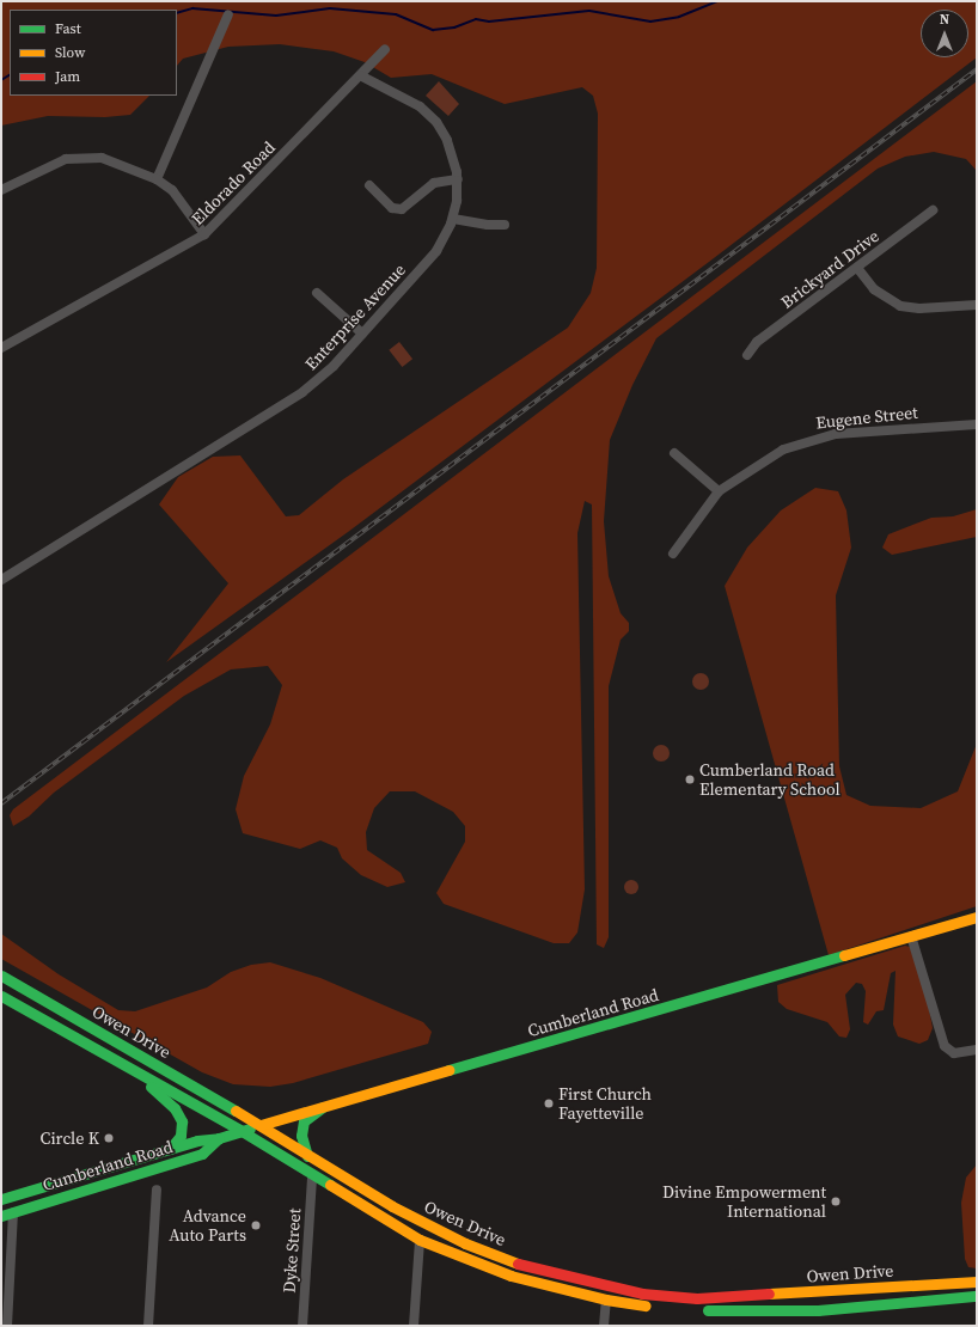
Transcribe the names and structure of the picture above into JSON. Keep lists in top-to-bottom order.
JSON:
{
  "streets": {
    "main road": ["Cumberland Road", "Owen Drive"],
    "street": [
      "Eldorado Road",
      "Brickyard Drive",
      "Enterprise Avenue",
      "Eugene Street",
      "Dyke Street"
    ]
  },
  "crossings": [
    ["Eldorado Road", "Enterprise Avenue"],
    ["Cumberland Road", "Owen Drive"],
    ["Owen Drive", "Dyke Street"]
  ],
  "places": [
    "Cumberland Road Elementary School",
    "First Church Fayetteville",
    "Circle K",
    "Divine Empowerment International",
    "Advance Auto Parts"
  ],
  "legend": ["Fast", "Slow", "Jam"],
  "north": "top"
}
